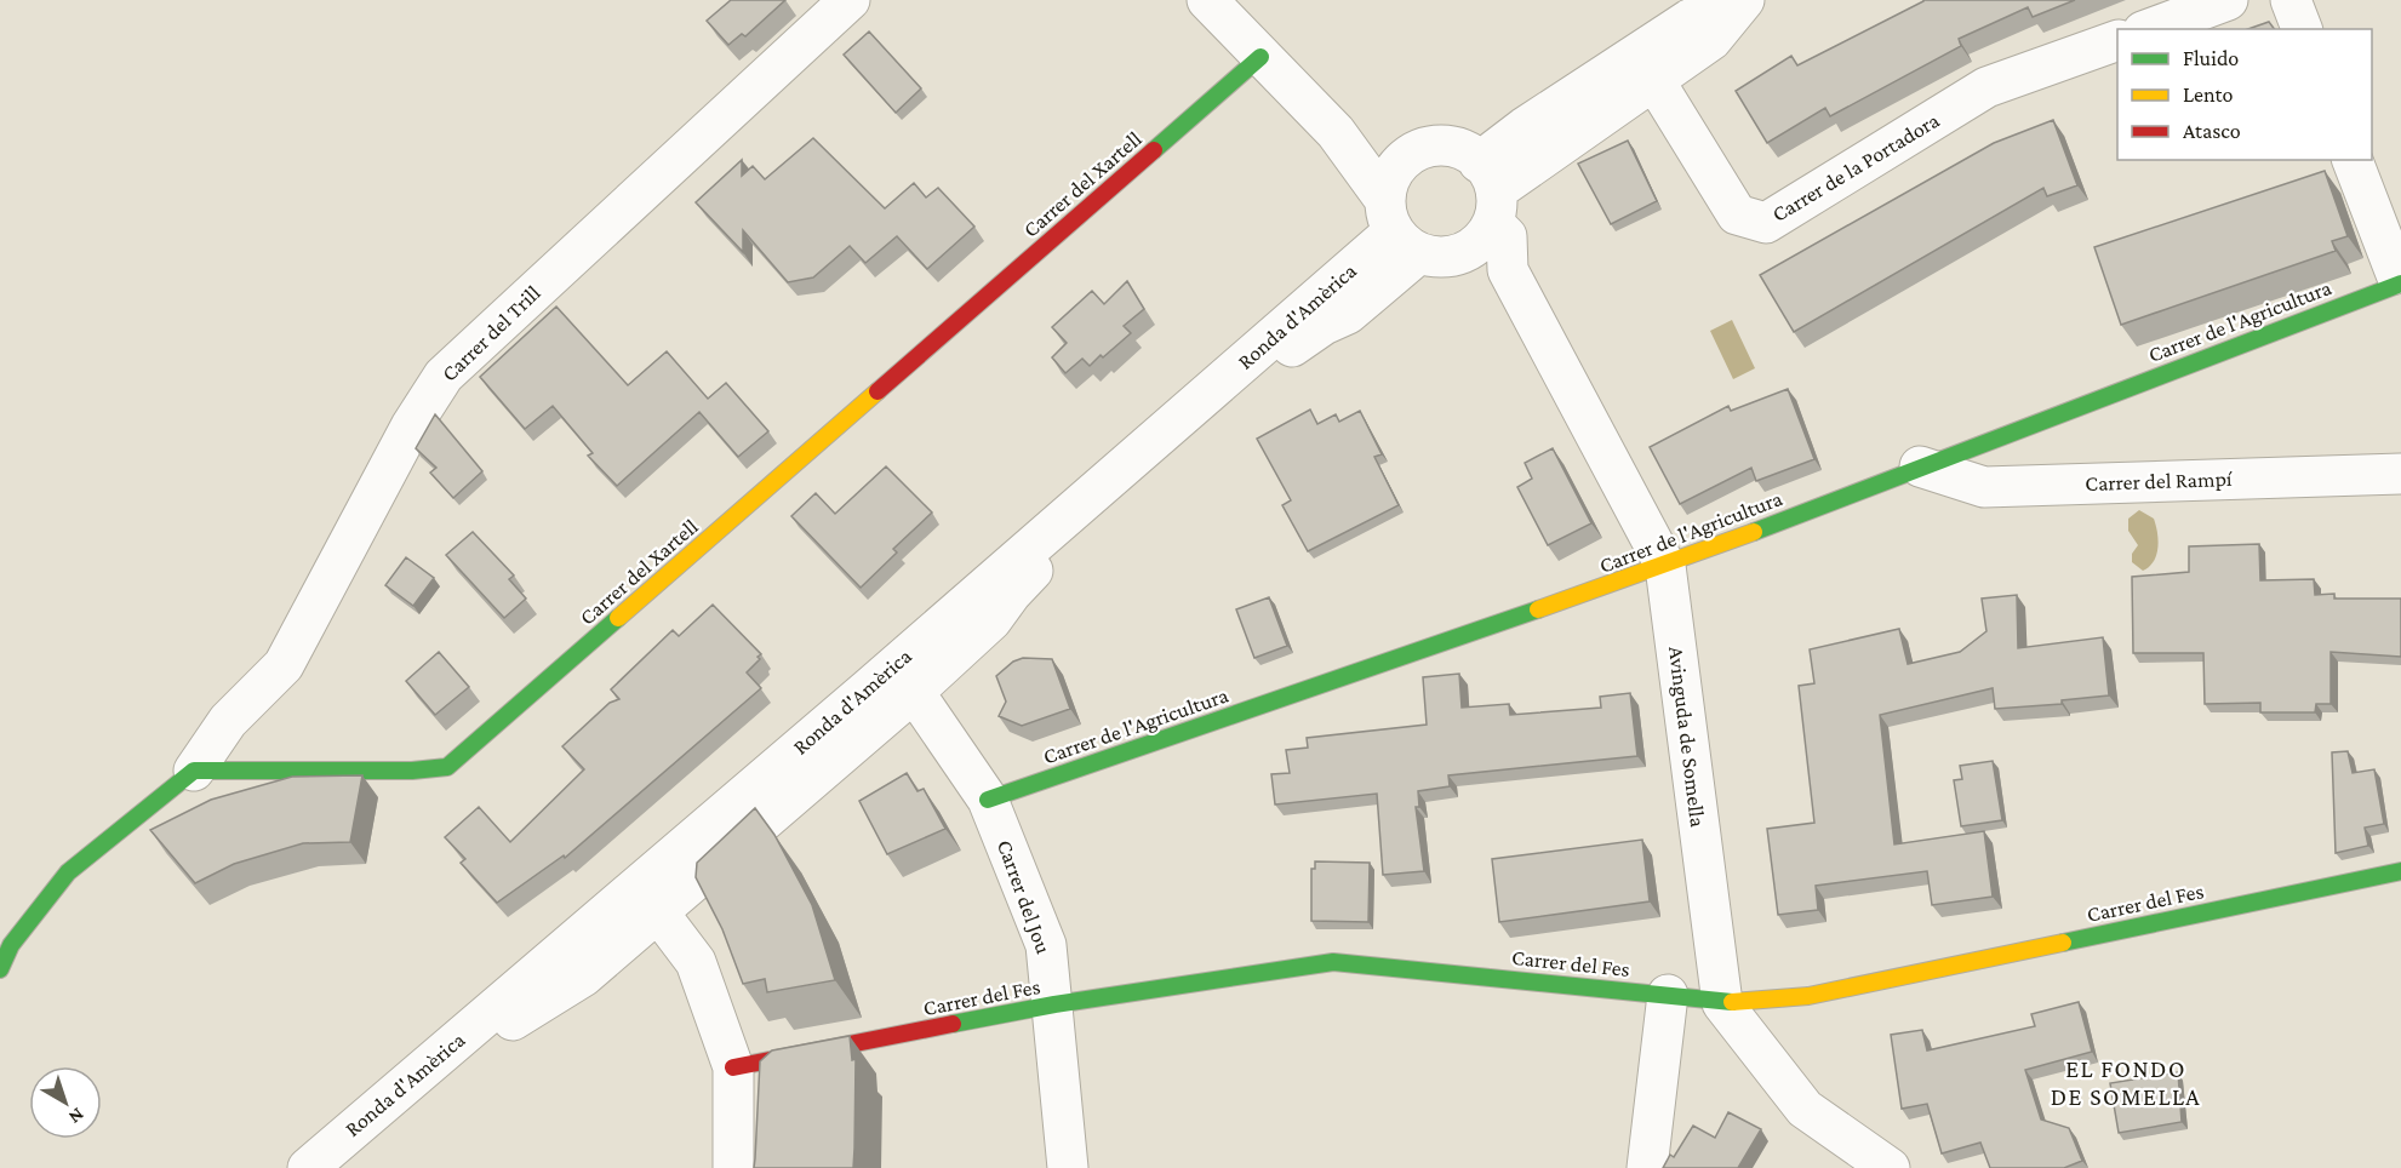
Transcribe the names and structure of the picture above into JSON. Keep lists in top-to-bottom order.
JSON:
{
  "streets": {
    "street": [
      "Carrer de la Portadora",
      "Carrer del Xartell",
      "Ronda d'Amèrica",
      "Carrer de l'Agricultura",
      "Carrer del Trill",
      "Carrer del Rampí",
      "Avinguda de Somella",
      "Carrer del Jou",
      "Carrer del Fes"
    ]
  },
  "crossings": [
    ["Carrer del Xartell", "Carrer del Trill"],
    ["Ronda d'Amèrica", "Avinguda de Somella"],
    ["Ronda d'Amèrica", "Carrer del Jou"],
    ["Carrer de l'Agricultura", "Carrer del Rampí"],
    ["Carrer de l'Agricultura", "Avinguda de Somella"],
    ["Carrer de l'Agricultura", "Carrer del Jou"],
    ["Avinguda de Somella", "Carrer del Fes"],
    ["Carrer del Jou", "Carrer del Fes"]
  ],
  "districts": ["EL FONDO DE SOMELLA"],
  "legend": ["Fluido", "Lento", "Atasco"],
  "north": "bottom right"
}
